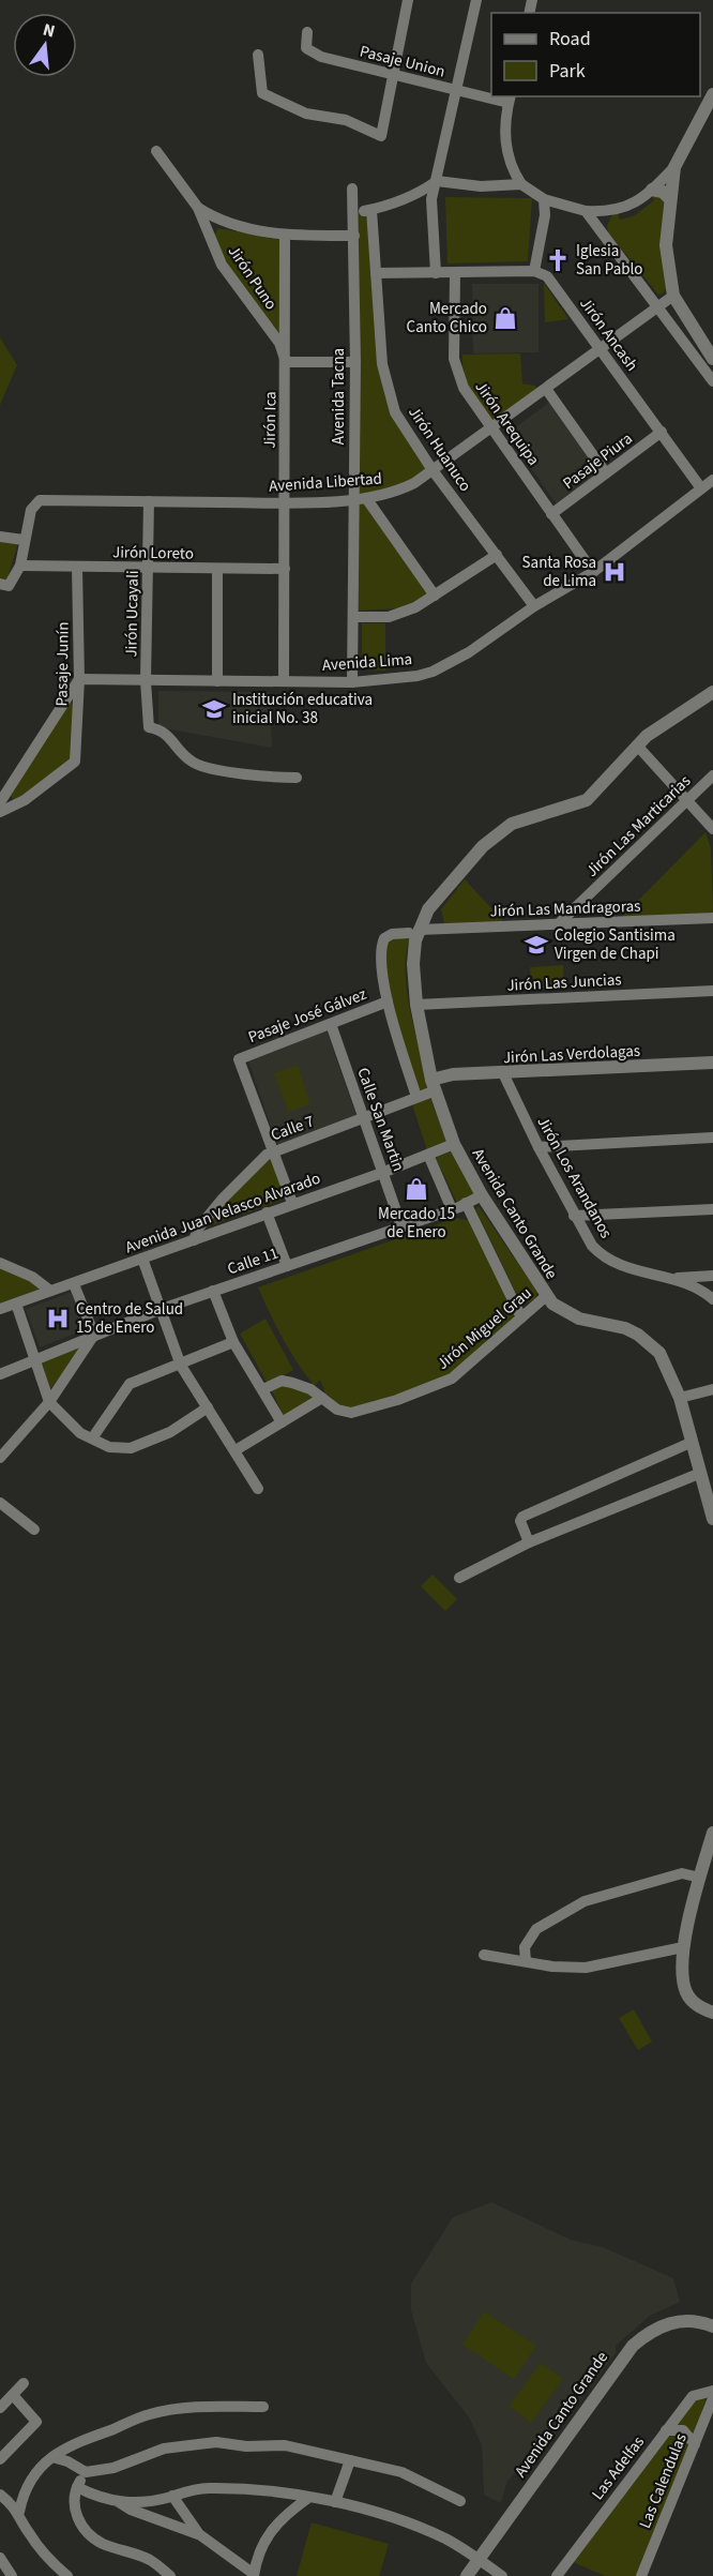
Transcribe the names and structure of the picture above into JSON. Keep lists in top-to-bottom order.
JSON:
{
  "streets": {
    "street": [
      "Pasaje Union",
      "Jirón Puno",
      "Jirón Ancash",
      "Avenida Tacna",
      "Jirón Ica",
      "Jirón Arequipa",
      "Jirón Huanuco",
      "Pasaje Piura",
      "Avenida Libertad",
      "Jirón Loreto",
      "Jirón Ucayali",
      "Avenida Lima",
      "Pasaje Junín",
      "Jirón Las Marticarias",
      "Jirón Las Mandragoras",
      "Jirón Las Juncias",
      "Pasaje José Gálvez",
      "Jirón Las Verdolagas",
      "Calle San Martin",
      "Calle 7",
      "Jirón Los Arandanos",
      "Avenida Juan Velasco Alvarado",
      "Avenida Canto Grande",
      "Calle 11",
      "Jirón Miguel Grau",
      "Las Adelfas",
      "Las Calendulas"
    ]
  },
  "crossings": [
    ["Jirón Puno", "Jirón Ica"],
    ["Jirón Ancash", "Pasaje Piura"],
    ["Jirón Ancash", "Avenida Libertad"],
    ["Jirón Ancash", "Avenida Lima"],
    ["Avenida Tacna", "Avenida Libertad"],
    ["Avenida Tacna", "Avenida Lima"],
    ["Jirón Ica", "Avenida Libertad"],
    ["Jirón Ica", "Jirón Loreto"],
    ["Jirón Ica", "Avenida Lima"],
    ["Jirón Arequipa", "Pasaje Piura"],
    ["Jirón Arequipa", "Avenida Libertad"],
    ["Jirón Arequipa", "Avenida Lima"],
    ["Jirón Huanuco", "Avenida Libertad"],
    ["Jirón Huanuco", "Avenida Lima"],
    ["Avenida Libertad", "Jirón Ucayali"],
    ["Jirón Loreto", "Jirón Ucayali"],
    ["Jirón Loreto", "Pasaje Junín"],
    ["Jirón Ucayali", "Avenida Lima"],
    ["Avenida Lima", "Pasaje Junín"],
    ["Jirón Las Marticarias", "Jirón Las Mandragoras"],
    ["Jirón Las Mandragoras", "Pasaje José Gálvez"],
    ["Jirón Las Mandragoras", "Calle 7"],
    ["Jirón Las Mandragoras", "Avenida Canto Grande"],
    ["Jirón Las Juncias", "Avenida Canto Grande"],
    ["Pasaje José Gálvez", "Calle San Martin"],
    ["Pasaje José Gálvez", "Calle 7"],
    ["Jirón Las Verdolagas", "Calle 7"],
    ["Jirón Las Verdolagas", "Jirón Los Arandanos"],
    ["Jirón Las Verdolagas", "Avenida Canto Grande"],
    ["Calle San Martin", "Calle 7"],
    ["Calle San Martin", "Avenida Juan Velasco Alvarado"],
    ["Calle San Martin", "Calle 11"],
    ["Calle 7", "Avenida Juan Velasco Alvarado"],
    ["Calle 7", "Avenida Canto Grande"],
    ["Avenida Juan Velasco Alvarado", "Avenida Canto Grande"],
    ["Avenida Canto Grande", "Calle 11"],
    ["Avenida Canto Grande", "Jirón Miguel Grau"]
  ],
  "places": {
    "church": ["Iglesia San Pablo"],
    "shop": ["Mercado Canto Chico", "Mercado 15 de Enero"],
    "hospital": ["Santa Rosa de Lima", "Centro de Salud 15 de Enero"],
    "school or university": ["Institución educativa inicial No. 38", "Colegio Santisima Virgen de Chapi"]
  },
  "legend": ["Road", "Park"],
  "north": "top"
}
